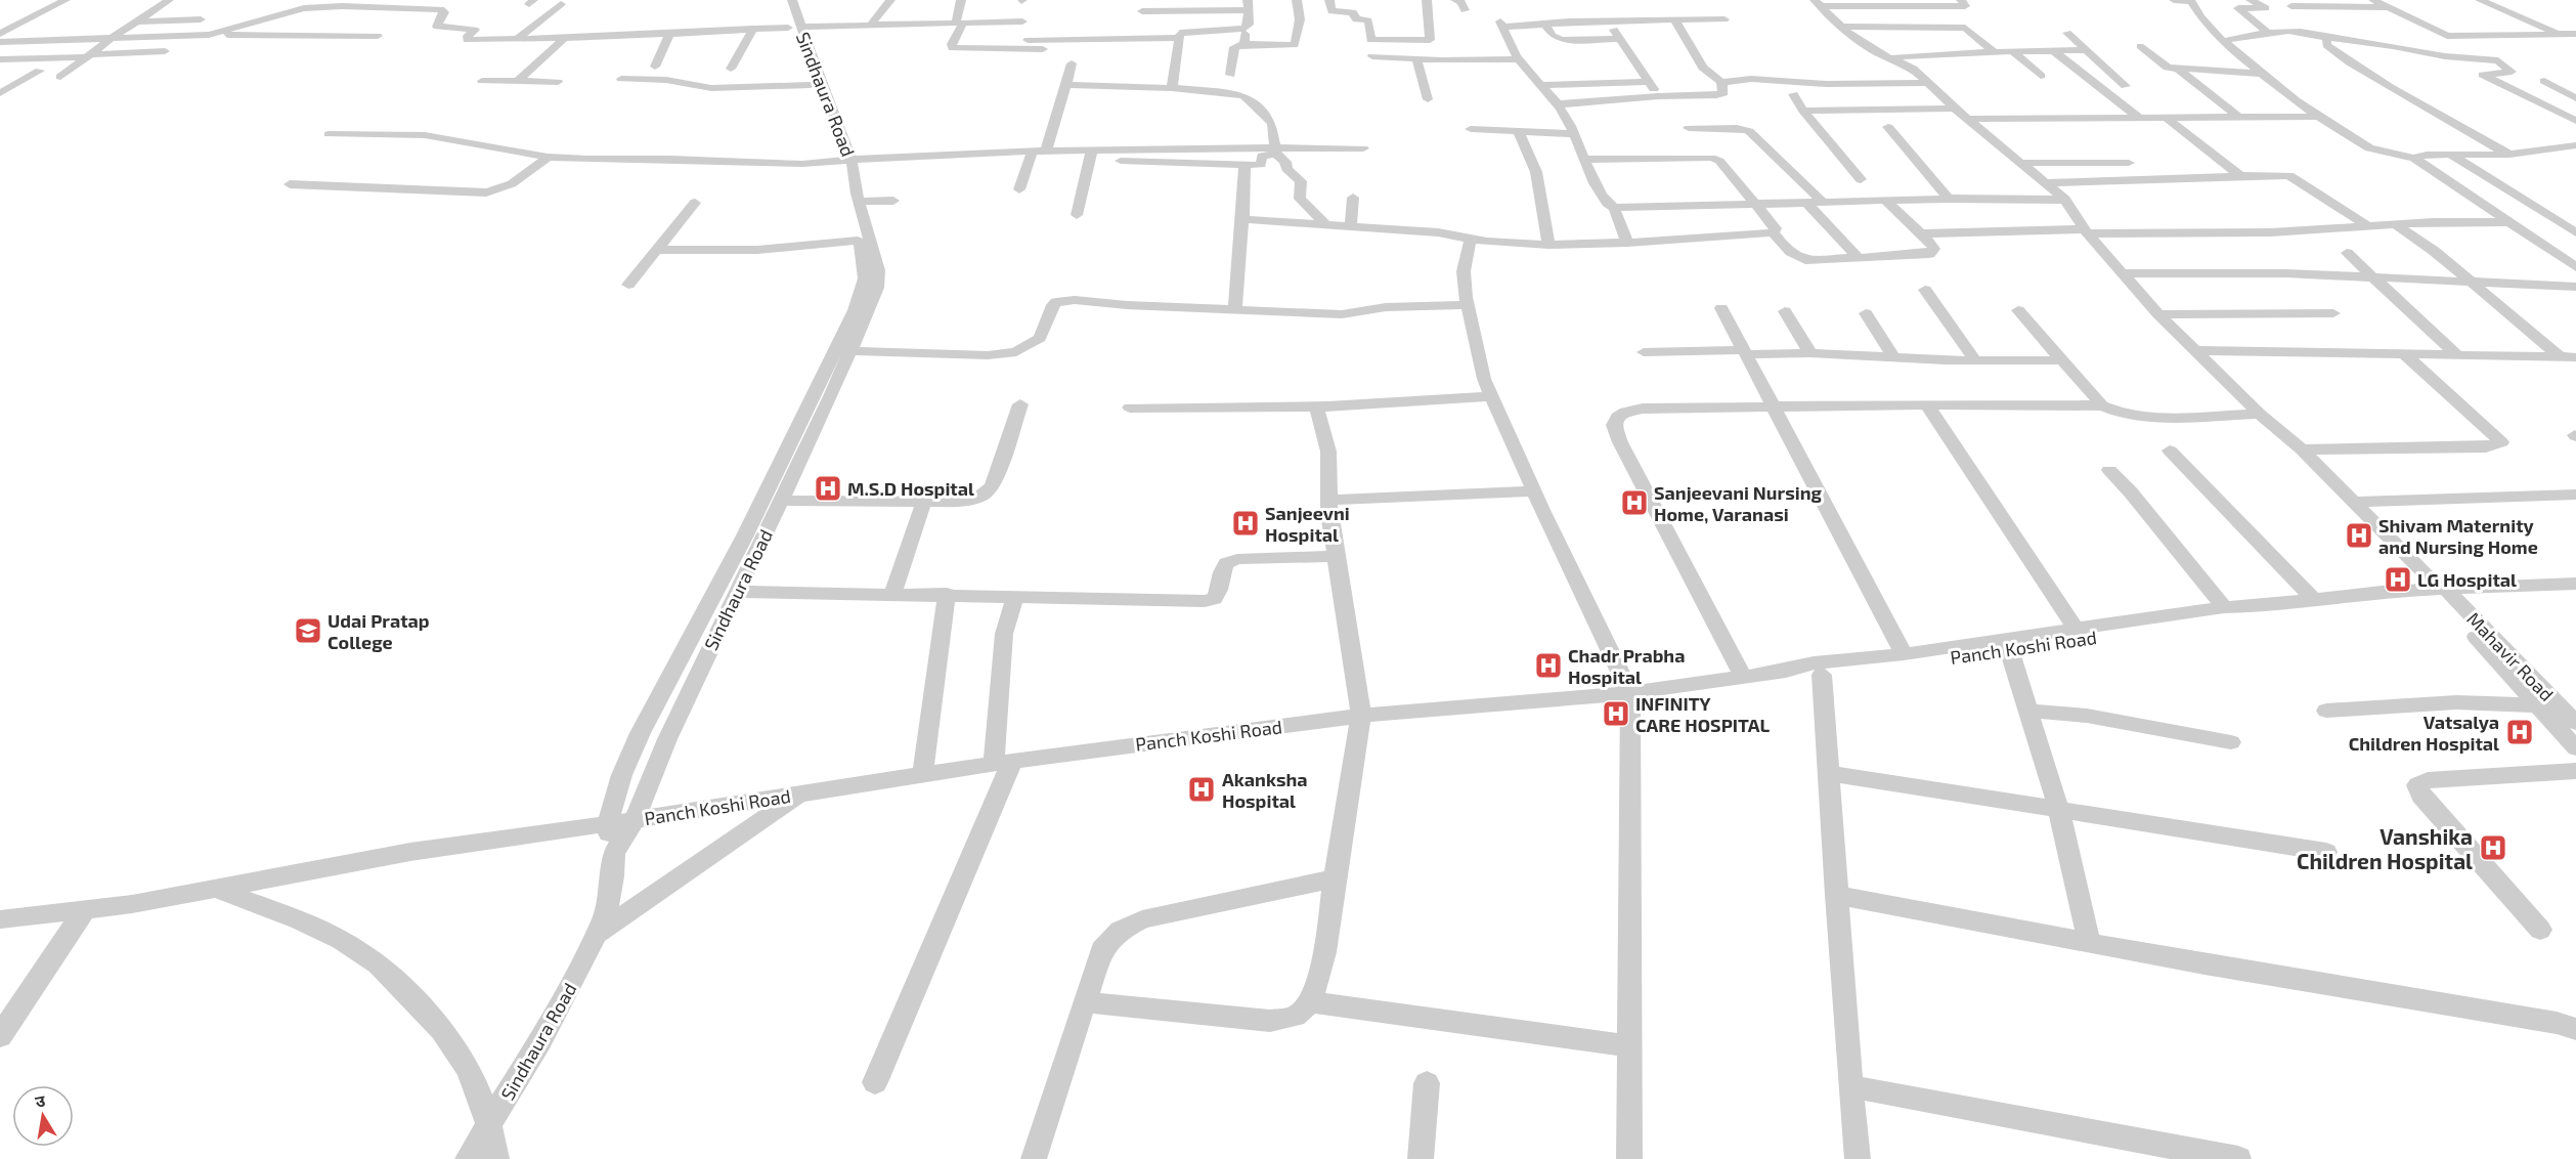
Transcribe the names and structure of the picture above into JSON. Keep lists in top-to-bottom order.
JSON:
{
  "streets": {
    "street": ["Sindhaura Road", "Panch Koshi Road", "Mahavir Road"]
  },
  "crossings": [
    ["Sindhaura Road", "Panch Koshi Road"],
    ["Panch Koshi Road", "Mahavir Road"]
  ],
  "places": {
    "hospital": [
      "M.S.D Hospital",
      "Sanjeevani Nursing Home, Varanasi",
      "Sanjeevni Hospital",
      "Shivam Maternity and Nursing Home",
      "LG Hospital",
      "Chadr Prabha Hospital",
      "INFINITY CARE HOSPITAL",
      "Vatsalya Children Hospital",
      "Akanksha Hospital",
      "Vanshika Children Hospital"
    ],
    "school or university": ["Udai Pratap College"]
  },
  "north": "top"
}
